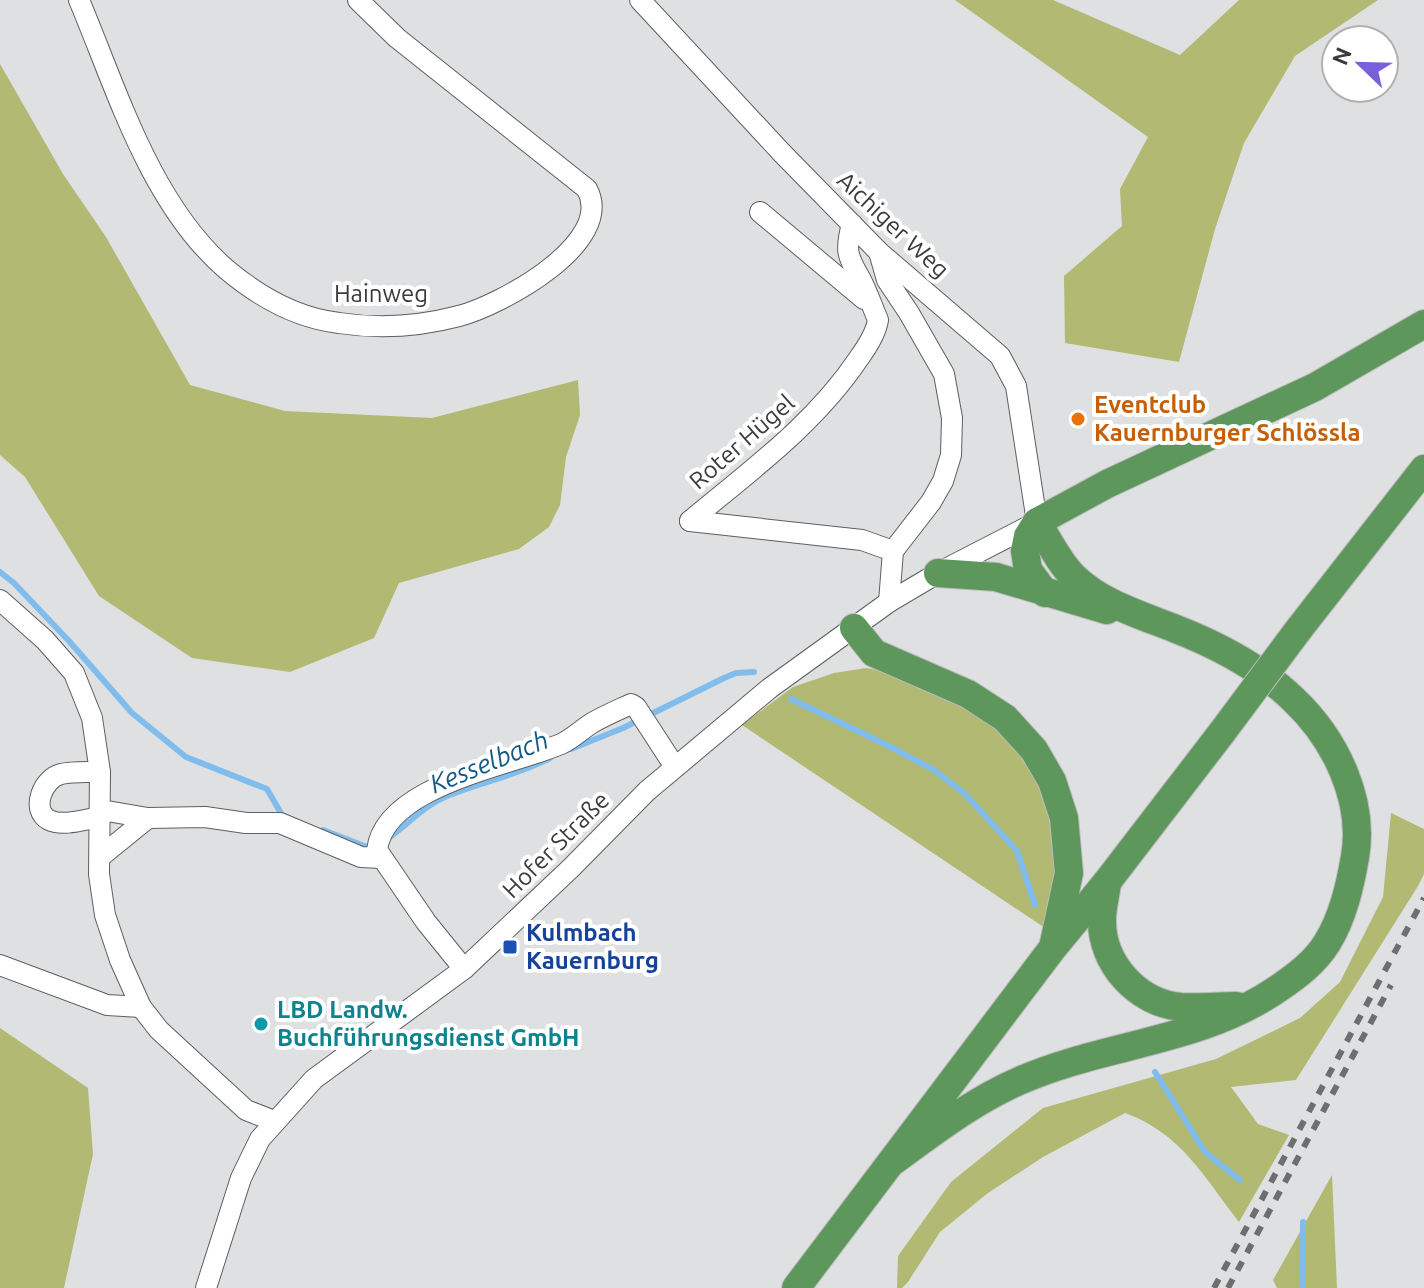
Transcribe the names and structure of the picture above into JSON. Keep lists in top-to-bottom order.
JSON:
{
  "streets": {
    "street": [
      "Aichiger Weg",
      "Hainweg",
      "Roter Hügel",
      "Hofer Straße"
    ]
  },
  "crossings": [
    ["Aichiger Weg", "Hofer Straße"]
  ],
  "water": ["Kesselbach"],
  "places": {
    "other": ["Eventclub Kauernburger Schlössla", "LBD Landw. Buchführungsdienst GmbH"],
    "transit": ["Kulmbach Kauernburg"]
  },
  "north": "top left"
}
